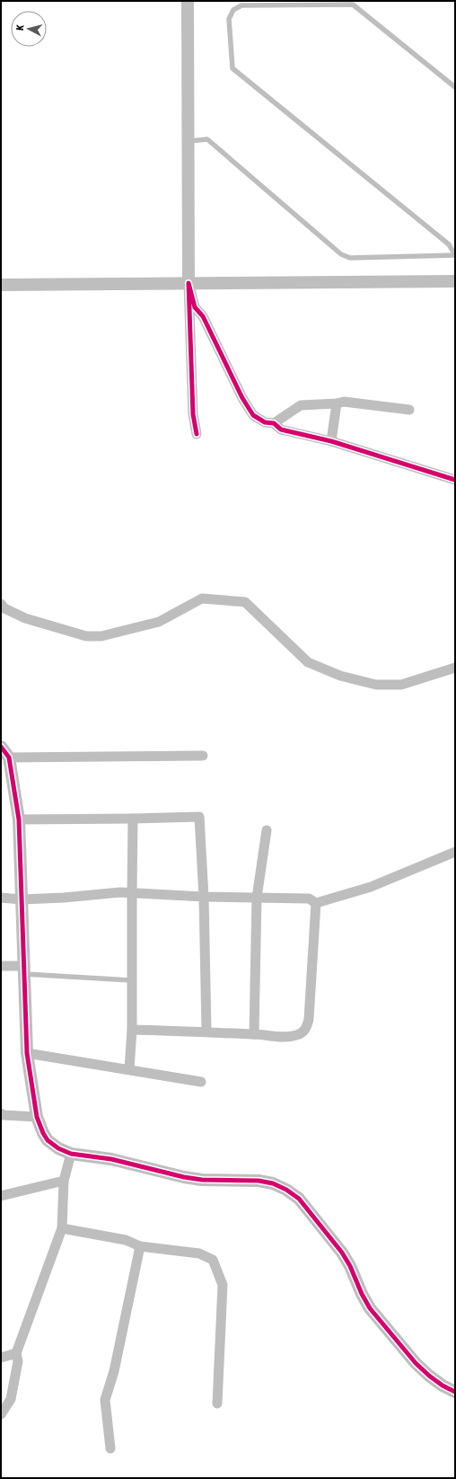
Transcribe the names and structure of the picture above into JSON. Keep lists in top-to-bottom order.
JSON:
{
  "north": "left"
}
